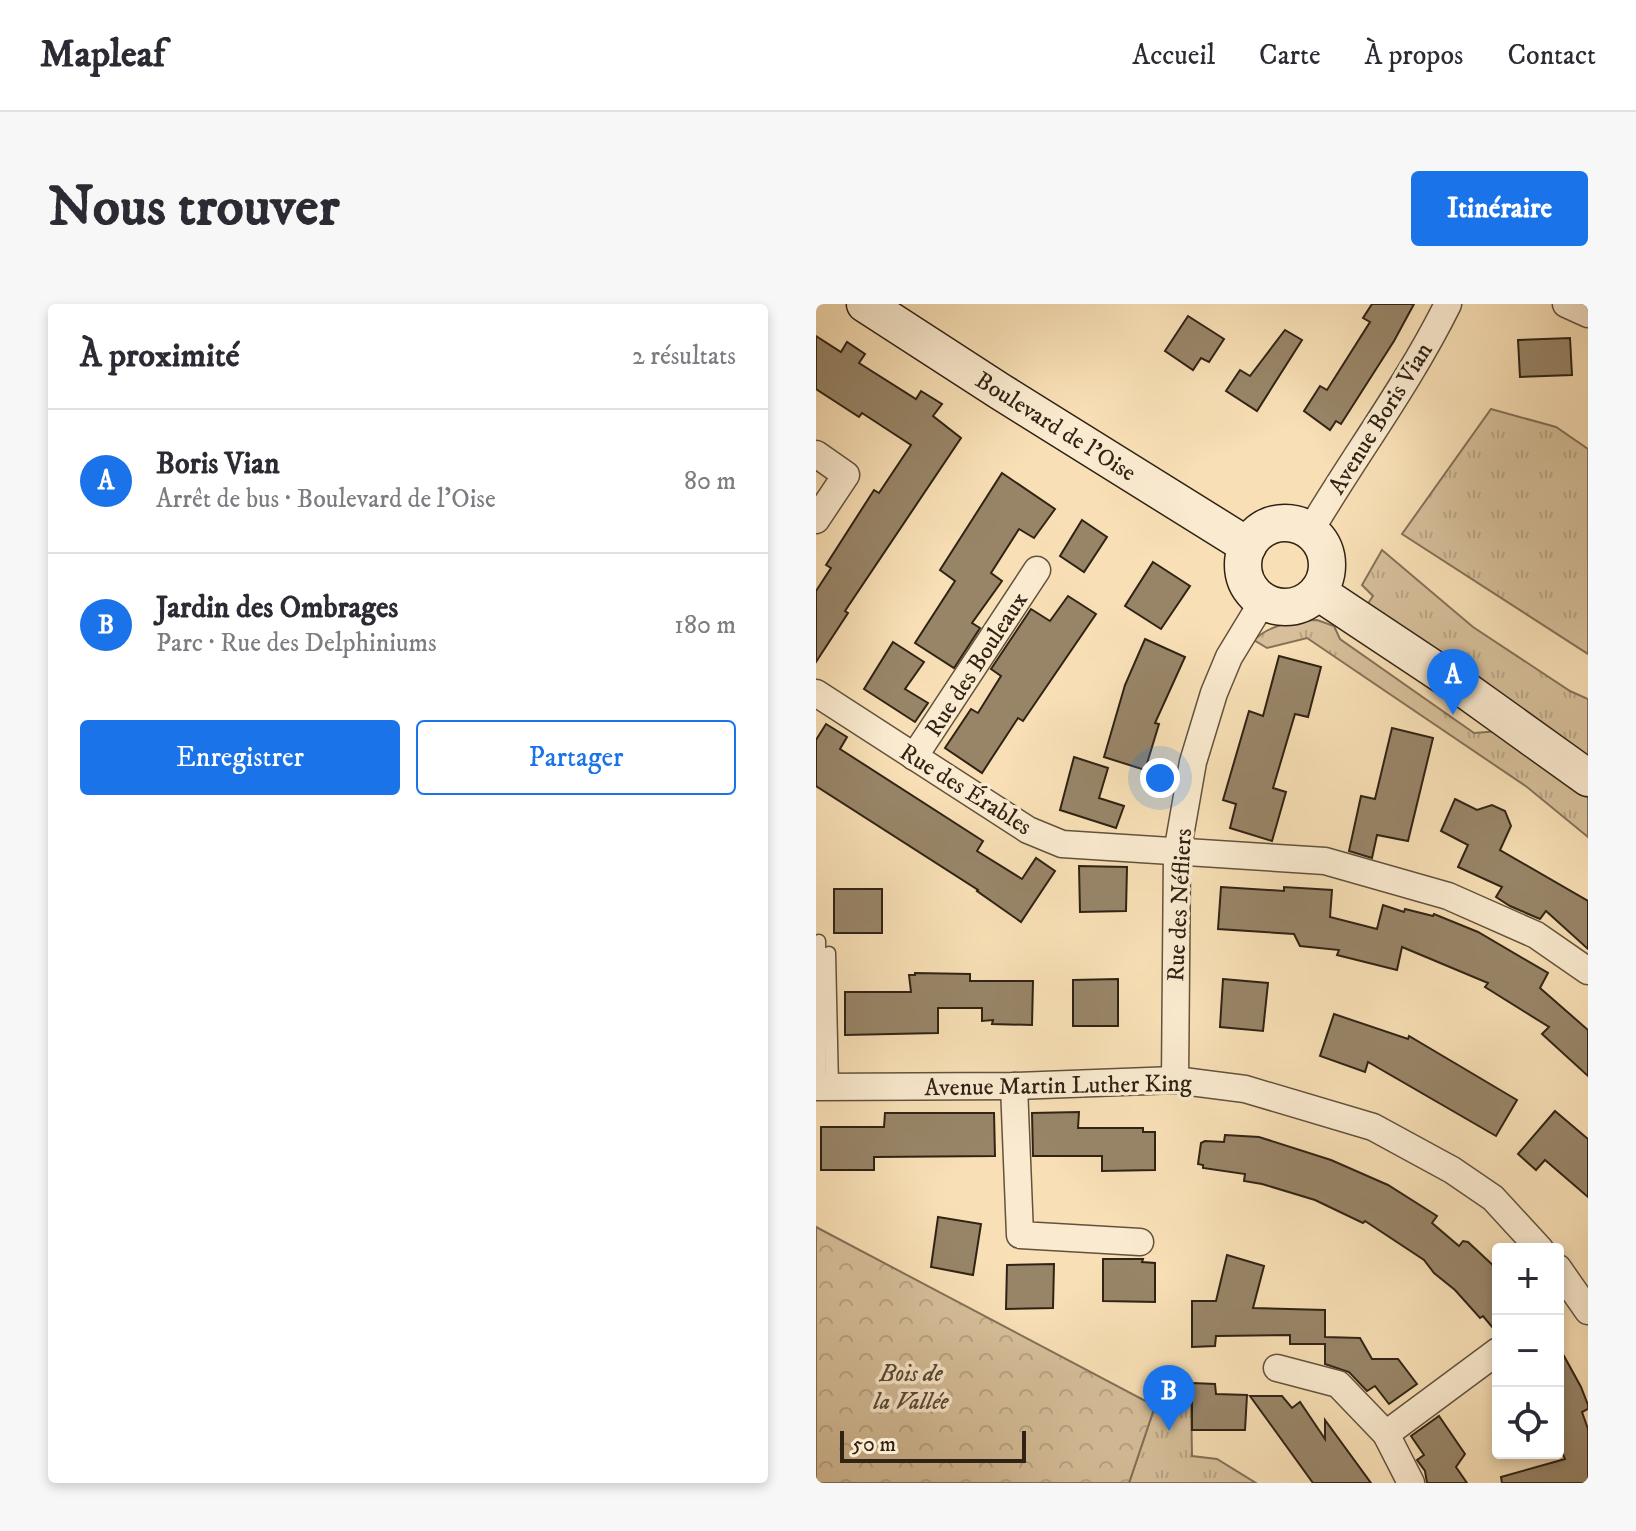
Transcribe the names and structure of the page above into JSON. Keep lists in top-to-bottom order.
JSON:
{
  "streets": {
    "main road": ["Boulevard de l'Oise"],
    "street": [
      "Avenue Boris Vian",
      "Rue des Bouleaux",
      "Rue des Érables",
      "Rue des Néfliers",
      "Avenue Martin Luther King"
    ]
  },
  "crossings": [
    ["Avenue Boris Vian", "Boulevard de l'Oise"],
    ["Avenue Boris Vian", "Rue des Néfliers"],
    ["Boulevard de l'Oise", "Rue des Néfliers"],
    ["Rue des Bouleaux", "Rue des Érables"],
    ["Rue des Érables", "Rue des Néfliers"],
    ["Rue des Néfliers", "Avenue Martin Luther King"]
  ],
  "parks": ["Bois de la Vallée"],
  "scale_bar": "50 m",
  "page": {
    "header": "Mapleaf",
    "nav": [
      "Accueil",
      "Carte",
      "À propos",
      "Contact"
    ],
    "buttons": [
      "Itinéraire",
      ["Enregistrer", "Partager"]
    ],
    "title": "Nous trouver",
    "heading": ["À proximité", "2 résultats"],
    "list": [
      {
        "mark": "A",
        "name": "Boris Vian",
        "note": "Arrêt de bus · Boulevard de l'Oise",
        "value": "80 m"
      },
      {
        "mark": "B",
        "name": "Jardin des Ombrages",
        "note": "Parc · Rue des Delphiniums",
        "value": "180 m"
      }
    ],
    "pins": ["A", "B"],
    "map_buttons": ["+", "−"],
    "scale": "50 m"
  }
}
